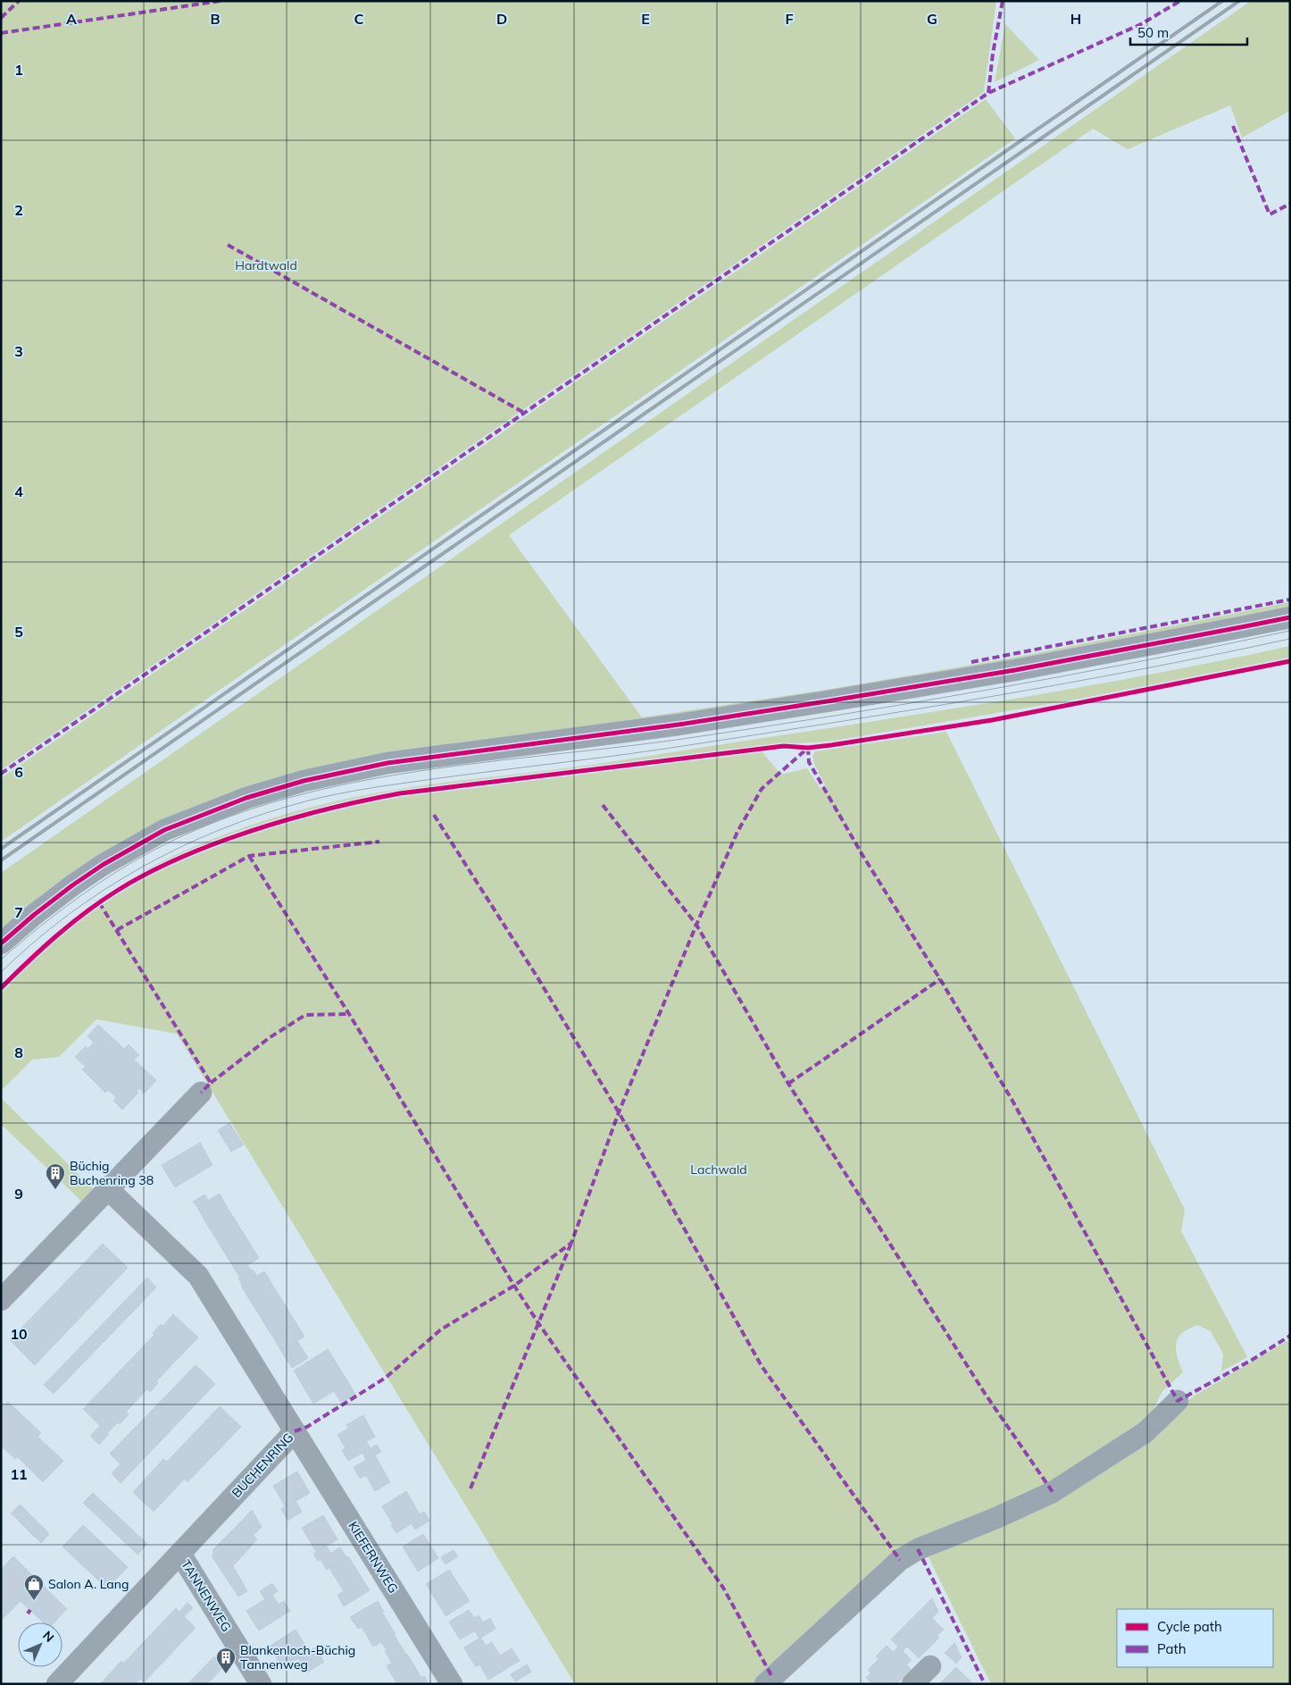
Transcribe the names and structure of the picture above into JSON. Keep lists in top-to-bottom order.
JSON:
{
  "streets": {
    "street": ["BUCHENRING", "KIEFERNWEG", "TANNENWEG"]
  },
  "crossings": [
    ["BUCHENRING", "KIEFERNWEG"],
    ["BUCHENRING", "TANNENWEG"]
  ],
  "parks": ["Hardtwald", "Lachwald"],
  "places": {
    "building": ["Büchig Buchenring 38", "Blankenloch-Büchig Tannenweg"],
    "shop": ["Salon A. Lang"]
  },
  "legend": ["Cycle path", "Path"],
  "scale_bar": "50 m",
  "north": "top right",
  "grid": {
    "columns": [
      "A",
      "B",
      "C",
      "D",
      "E",
      "F",
      "G",
      "H"
    ],
    "rows": [
      "1",
      "2",
      "3",
      "4",
      "5",
      "6",
      "7",
      "8",
      "9",
      "10",
      "11"
    ]
  }
}
